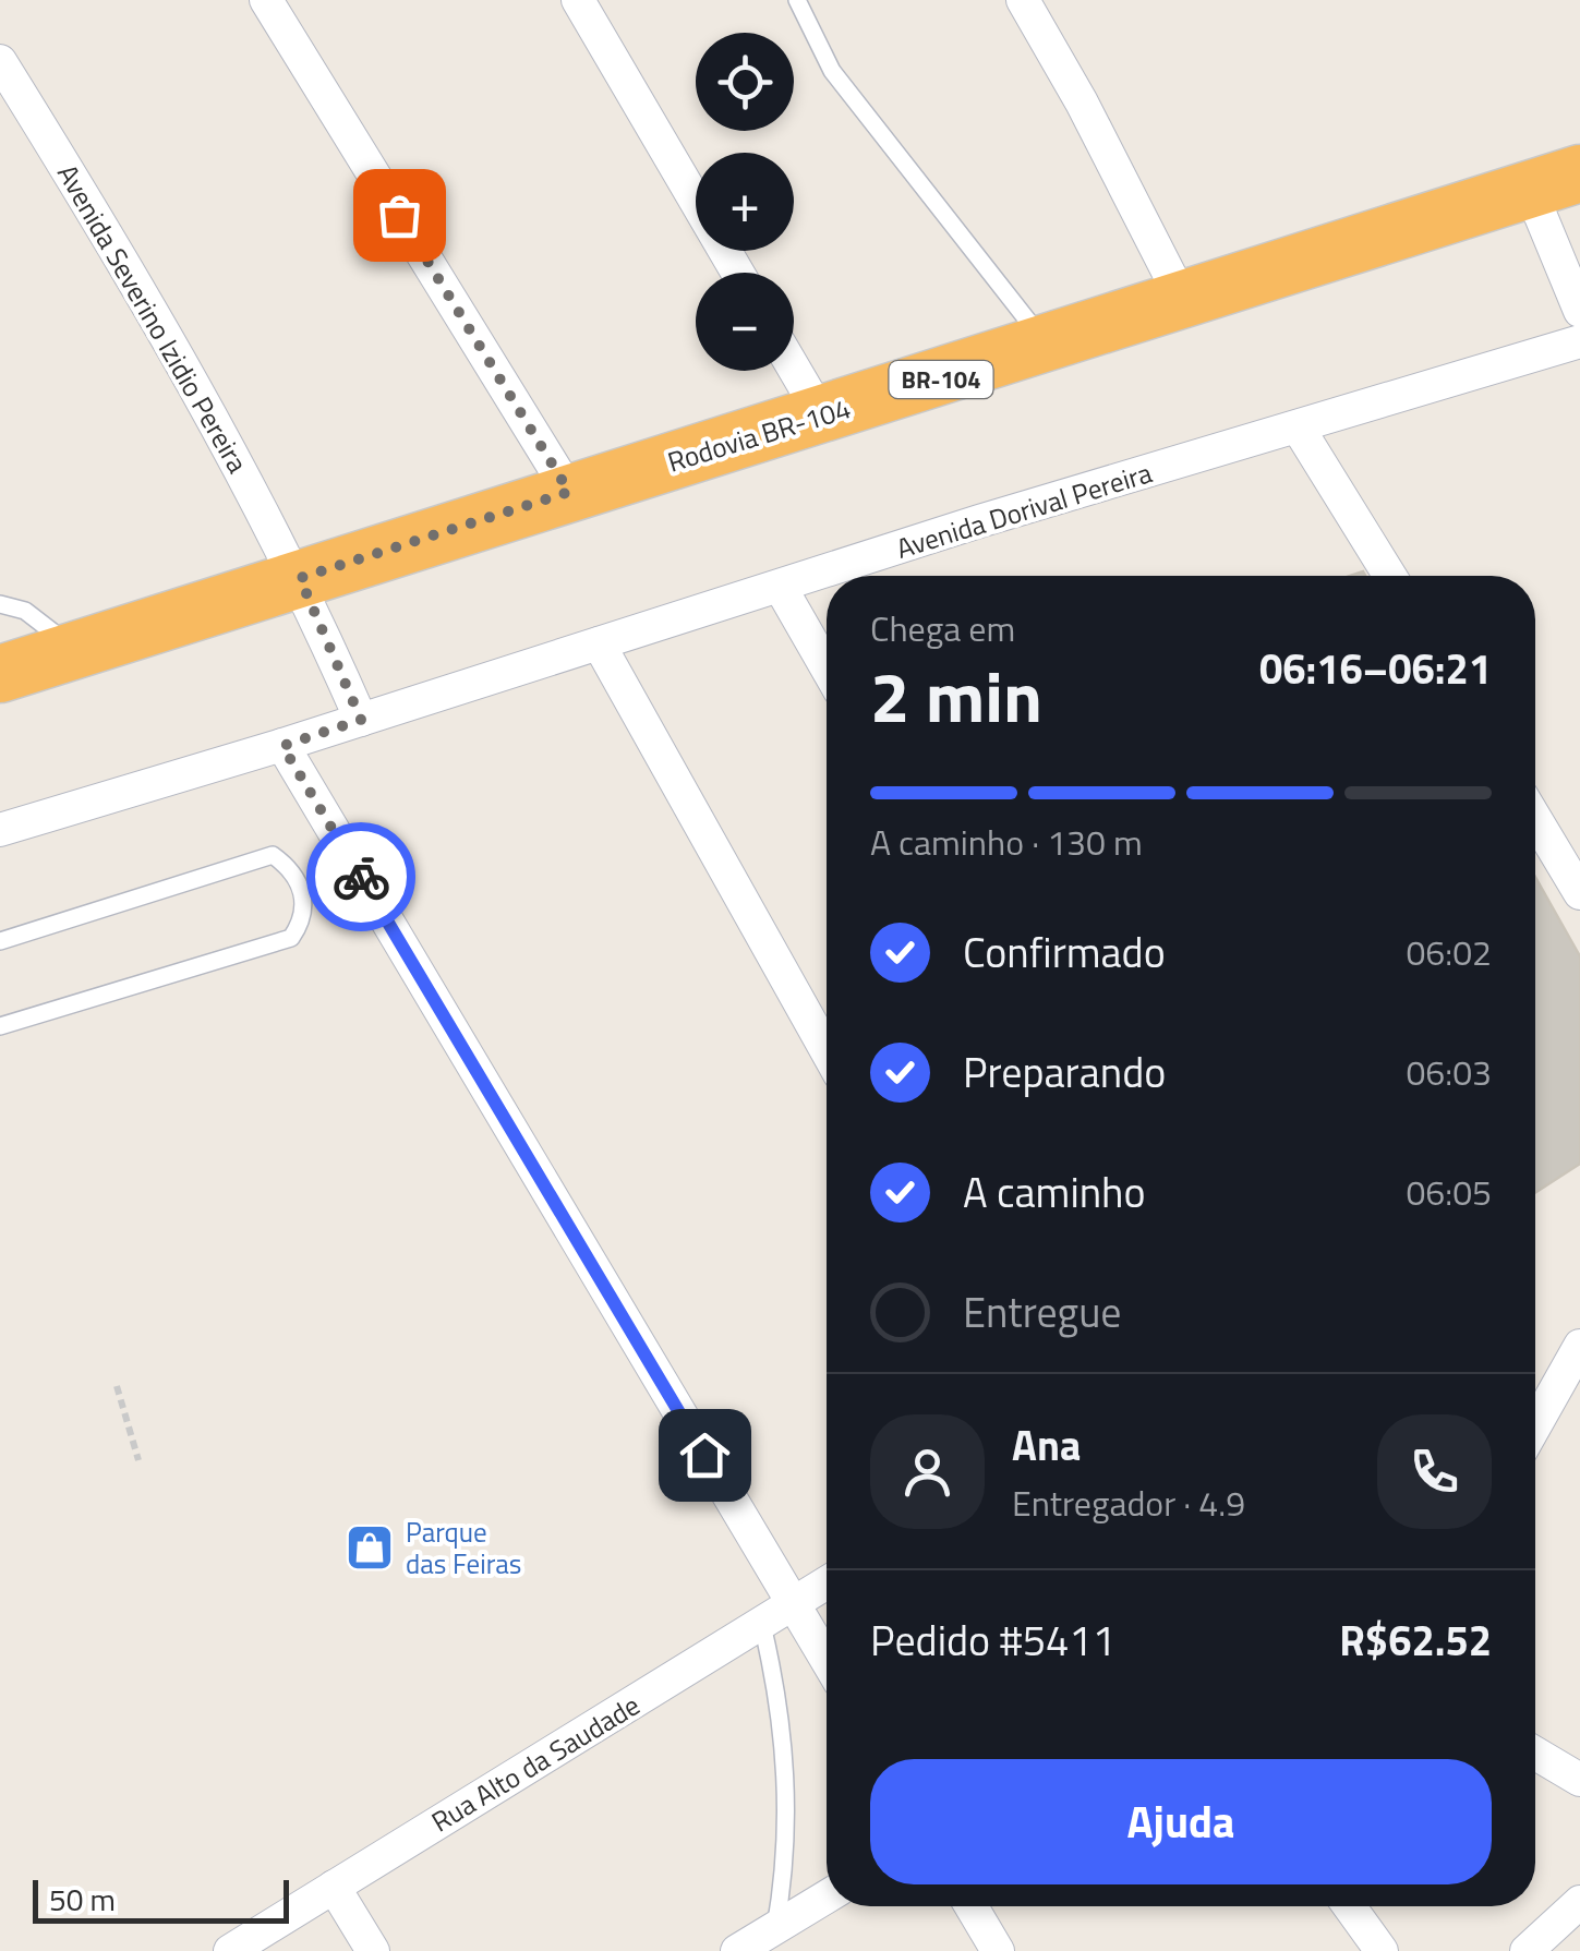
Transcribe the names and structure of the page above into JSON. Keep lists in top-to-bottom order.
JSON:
{
  "streets": {
    "highway": ["BR-104", "Rodovia BR-104"],
    "street": ["Avenida Severino Izidio Pereira", "Avenida Dorival Pereira", "Rua Alto da Saudade"]
  },
  "crossings": [
    ["Avenida Severino Izidio Pereira", "Rodovia BR-104"],
    ["Avenida Severino Izidio Pereira", "Avenida Dorival Pereira"]
  ],
  "places": {
    "shop": ["Parque das Feiras"]
  },
  "scale_bar": "50 m",
  "page": {
    "map_buttons": ["+", "−"],
    "heading": ["2 min", "Chega em", "06:16–06:21"],
    "panel": [
      "Ana",
      "Entregador · 4.9",
      "Pedido #5411",
      "R$62.52"
    ],
    "bar": "A caminho · 130 m",
    "list": [
      ["Confirmado", "06:02"],
      ["Preparando", "06:03"],
      ["A caminho", "06:05"],
      "Entregue"
    ],
    "buttons": "Ajuda",
    "scale": "50 m"
  }
}
